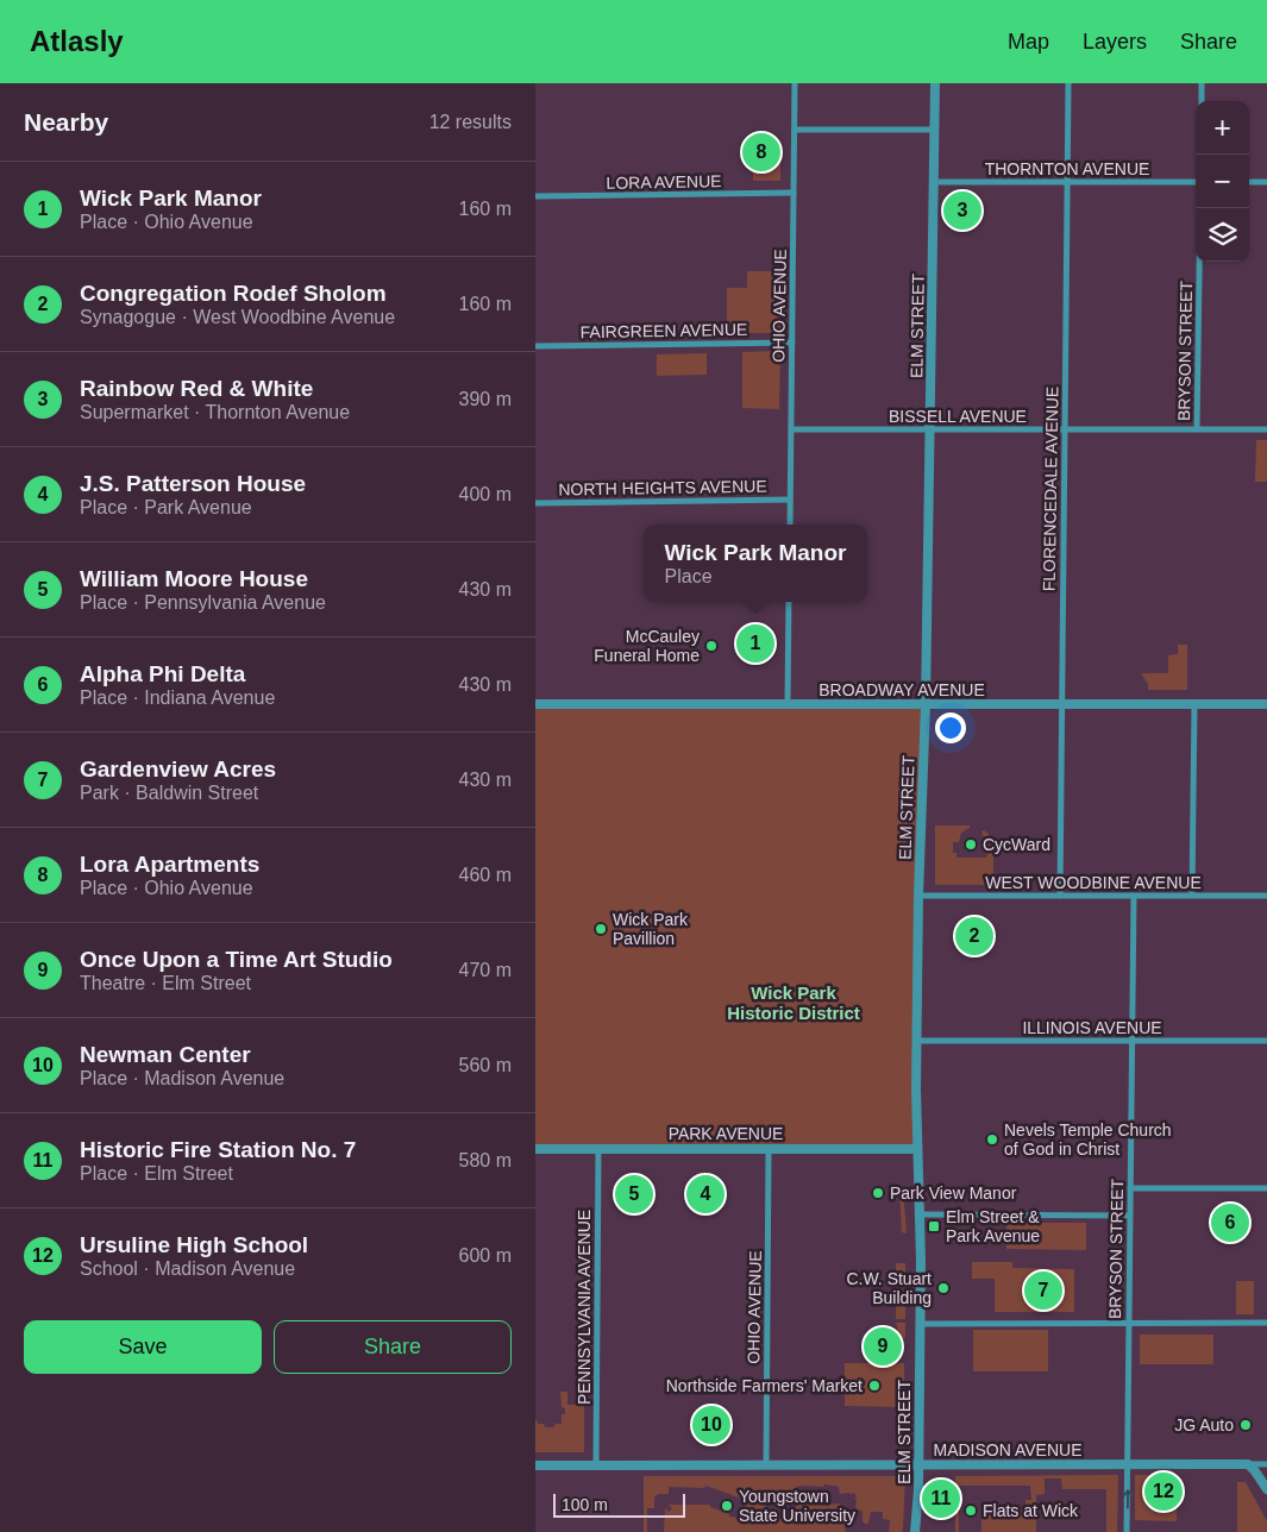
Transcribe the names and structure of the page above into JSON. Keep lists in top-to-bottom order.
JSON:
{
  "streets": {
    "street": [
      "THORNTON AVENUE",
      "LORA AVENUE",
      "OHIO AVENUE",
      "ELM STREET",
      "FAIRGREEN AVENUE",
      "BRYSON STREET",
      "BISSELL AVENUE",
      "NORTH HEIGHTS AVENUE",
      "FLORENCEDALE AVENUE",
      "BROADWAY AVENUE",
      "WEST WOODBINE AVENUE",
      "ILLINOIS AVENUE",
      "PARK AVENUE",
      "PENNSYLVANIA AVENUE",
      "MADISON AVENUE"
    ]
  },
  "crossings": [
    ["THORNTON AVENUE", "ELM STREET"],
    ["THORNTON AVENUE", "FLORENCEDALE AVENUE"],
    ["LORA AVENUE", "OHIO AVENUE"],
    ["OHIO AVENUE", "FAIRGREEN AVENUE"],
    ["OHIO AVENUE", "BISSELL AVENUE"],
    ["OHIO AVENUE", "NORTH HEIGHTS AVENUE"],
    ["OHIO AVENUE", "PARK AVENUE"],
    ["OHIO AVENUE", "MADISON AVENUE"],
    ["ELM STREET", "BISSELL AVENUE"],
    ["ELM STREET", "BROADWAY AVENUE"],
    ["ELM STREET", "WEST WOODBINE AVENUE"],
    ["ELM STREET", "ILLINOIS AVENUE"],
    ["ELM STREET", "PARK AVENUE"],
    ["ELM STREET", "MADISON AVENUE"],
    ["BRYSON STREET", "BISSELL AVENUE"],
    ["BRYSON STREET", "WEST WOODBINE AVENUE"],
    ["BRYSON STREET", "ILLINOIS AVENUE"],
    ["BRYSON STREET", "MADISON AVENUE"],
    ["BISSELL AVENUE", "FLORENCEDALE AVENUE"],
    ["FLORENCEDALE AVENUE", "BROADWAY AVENUE"],
    ["FLORENCEDALE AVENUE", "WEST WOODBINE AVENUE"],
    ["PARK AVENUE", "PENNSYLVANIA AVENUE"],
    ["PENNSYLVANIA AVENUE", "MADISON AVENUE"]
  ],
  "districts": ["Wick Park Historic District"],
  "places": {
    "other": [
      "McCauley Funeral Home",
      "CycWard",
      "Wick Park Pavillion",
      "Nevels Temple Church of God in Christ",
      "Park View Manor",
      "C.W. Stuart Building",
      "Northside Farmers' Market",
      "JG Auto",
      "Youngstown State University",
      "Flats at Wick"
    ],
    "transit": ["Elm Street & Park Avenue"]
  },
  "scale_bar": "100 m",
  "page": {
    "header": "Atlasly",
    "nav": ["Map", "Layers", "Share"],
    "heading": ["Nearby", "12 results"],
    "map_buttons": ["+", "−"],
    "pins": [
      "8",
      "3",
      "1",
      "2",
      "4",
      "5",
      "6",
      "7",
      "9",
      "10",
      "12",
      "11"
    ],
    "list": [
      {
        "mark": "1",
        "name": "Wick Park Manor",
        "note": "Place · Ohio Avenue",
        "value": "160 m"
      },
      {
        "mark": "2",
        "name": "Congregation Rodef Sholom",
        "note": "Synagogue · West Woodbine Avenue",
        "value": "160 m"
      },
      {
        "mark": "3",
        "name": "Rainbow Red & White",
        "note": "Supermarket · Thornton Avenue",
        "value": "390 m"
      },
      {
        "mark": "4",
        "name": "J.S. Patterson House",
        "note": "Place · Park Avenue",
        "value": "400 m"
      },
      {
        "mark": "5",
        "name": "William Moore House",
        "note": "Place · Pennsylvania Avenue",
        "value": "430 m"
      },
      {
        "mark": "6",
        "name": "Alpha Phi Delta",
        "note": "Place · Indiana Avenue",
        "value": "430 m"
      },
      {
        "mark": "7",
        "name": "Gardenview Acres",
        "note": "Park · Baldwin Street",
        "value": "430 m"
      },
      {
        "mark": "8",
        "name": "Lora Apartments",
        "note": "Place · Ohio Avenue",
        "value": "460 m"
      },
      {
        "mark": "9",
        "name": "Once Upon a Time Art Studio",
        "note": "Theatre · Elm Street",
        "value": "470 m"
      },
      {
        "mark": "10",
        "name": "Newman Center",
        "note": "Place · Madison Avenue",
        "value": "560 m"
      },
      {
        "mark": "11",
        "name": "Historic Fire Station No. 7",
        "note": "Place · Elm Street",
        "value": "580 m"
      },
      {
        "mark": "12",
        "name": "Ursuline High School",
        "note": "School · Madison Avenue",
        "value": "600 m"
      }
    ],
    "popup": ["Wick Park Manor", "Place"],
    "buttons": ["Save", "Share"],
    "scale": "100 m"
  }
}
